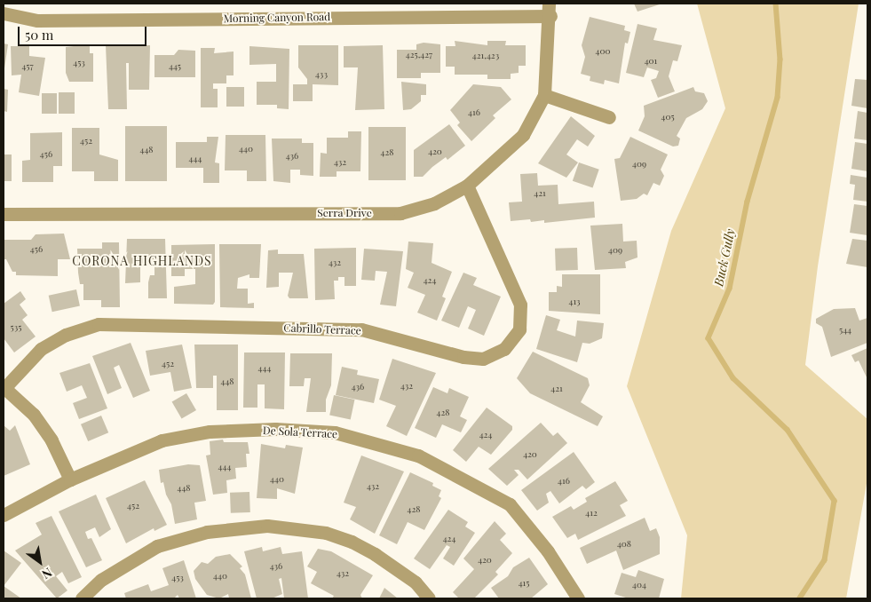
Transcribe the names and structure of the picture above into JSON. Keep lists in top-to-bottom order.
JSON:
{
  "streets": {
    "street": [
      "Morning Canyon Road",
      "Serra Drive",
      "Cabrillo Terrace",
      "De Sola Terrace"
    ]
  },
  "crossings": [
    ["Morning Canyon Road", "Serra Drive"],
    ["Serra Drive", "Cabrillo Terrace"]
  ],
  "districts": ["CORONA HIGHLANDS"],
  "water": ["Buck Gully"],
  "house_numbers": [
    "400",
    "425,427",
    "421,423",
    "401",
    "453",
    "457",
    "445",
    "433",
    "416",
    "405",
    "452",
    "440",
    "448",
    "420",
    "428",
    "456",
    "436",
    "444",
    "432",
    "409",
    "421",
    "456",
    "409",
    "432",
    "424",
    "413",
    "535",
    "544",
    "452",
    "444",
    "448",
    "432",
    "436",
    "421",
    "428",
    "424",
    "420",
    "444",
    "440",
    "416",
    "432",
    "448",
    "452",
    "428",
    "412",
    "424",
    "408",
    "420",
    "436",
    "432",
    "440",
    "453",
    "415",
    "404"
  ],
  "scale_bar": "50 m",
  "north": "bottom right"
}
